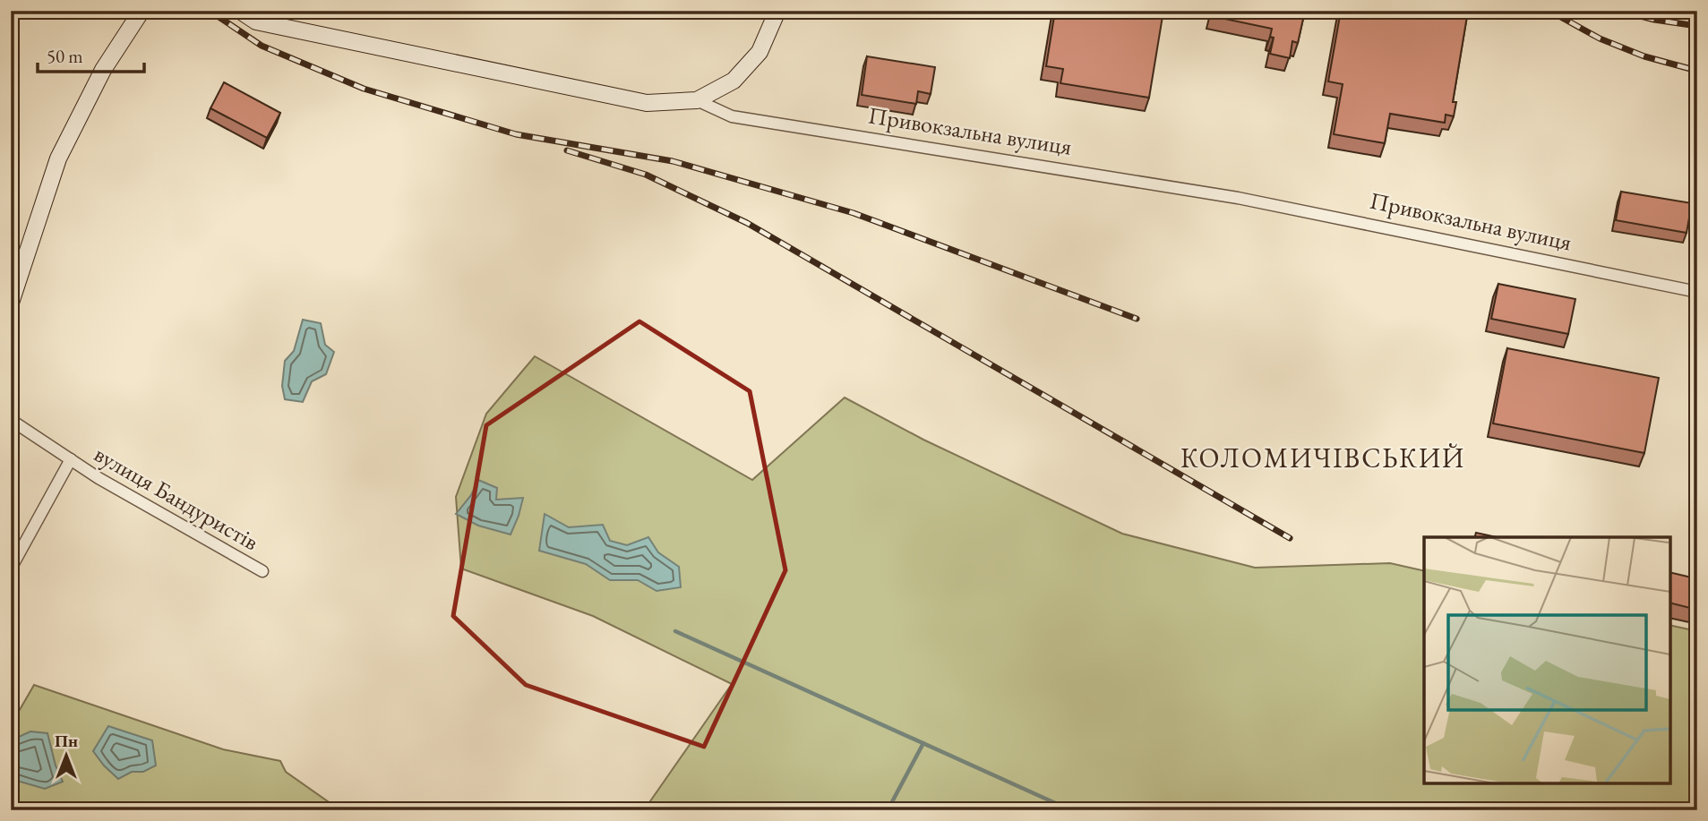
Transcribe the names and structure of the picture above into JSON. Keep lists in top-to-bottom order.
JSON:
{
  "streets": {
    "main road": ["Привокзальна вулиця"],
    "street": ["вулиця Бандуристів"]
  },
  "districts": ["КОЛОМИЧІВСЬКИЙ"],
  "scale_bar": "50 m",
  "north": "top"
}
